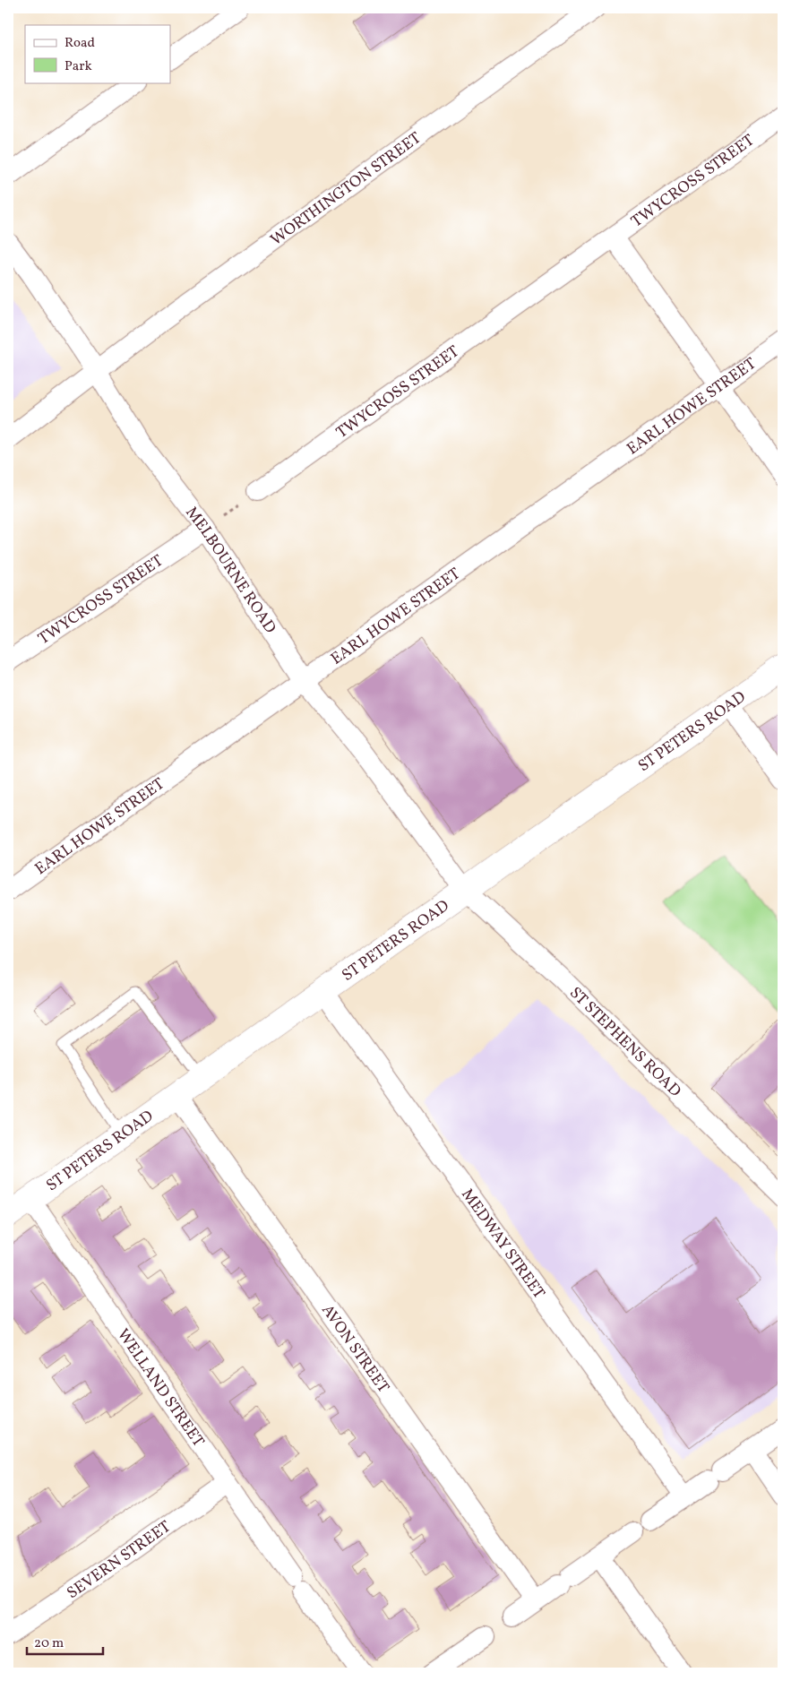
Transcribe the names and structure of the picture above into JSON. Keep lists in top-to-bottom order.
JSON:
{
  "streets": {
    "street": [
      "TWYCROSS STREET",
      "WORTHINGTON STREET",
      "EARL HOWE STREET",
      "MELBOURNE ROAD",
      "ST PETERS ROAD",
      "ST STEPHENS ROAD",
      "MEDWAY STREET",
      "AVON STREET",
      "WELLAND STREET",
      "SEVERN STREET"
    ]
  },
  "crossings": [
    ["TWYCROSS STREET", "MELBOURNE ROAD"],
    ["WORTHINGTON STREET", "MELBOURNE ROAD"],
    ["EARL HOWE STREET", "MELBOURNE ROAD"],
    ["MELBOURNE ROAD", "ST PETERS ROAD"],
    ["MELBOURNE ROAD", "ST STEPHENS ROAD"],
    ["ST PETERS ROAD", "ST STEPHENS ROAD"],
    ["ST PETERS ROAD", "MEDWAY STREET"],
    ["ST PETERS ROAD", "AVON STREET"],
    ["ST PETERS ROAD", "WELLAND STREET"],
    ["WELLAND STREET", "SEVERN STREET"]
  ],
  "legend": ["Road", "Park"],
  "scale_bar": "20 m"
}
